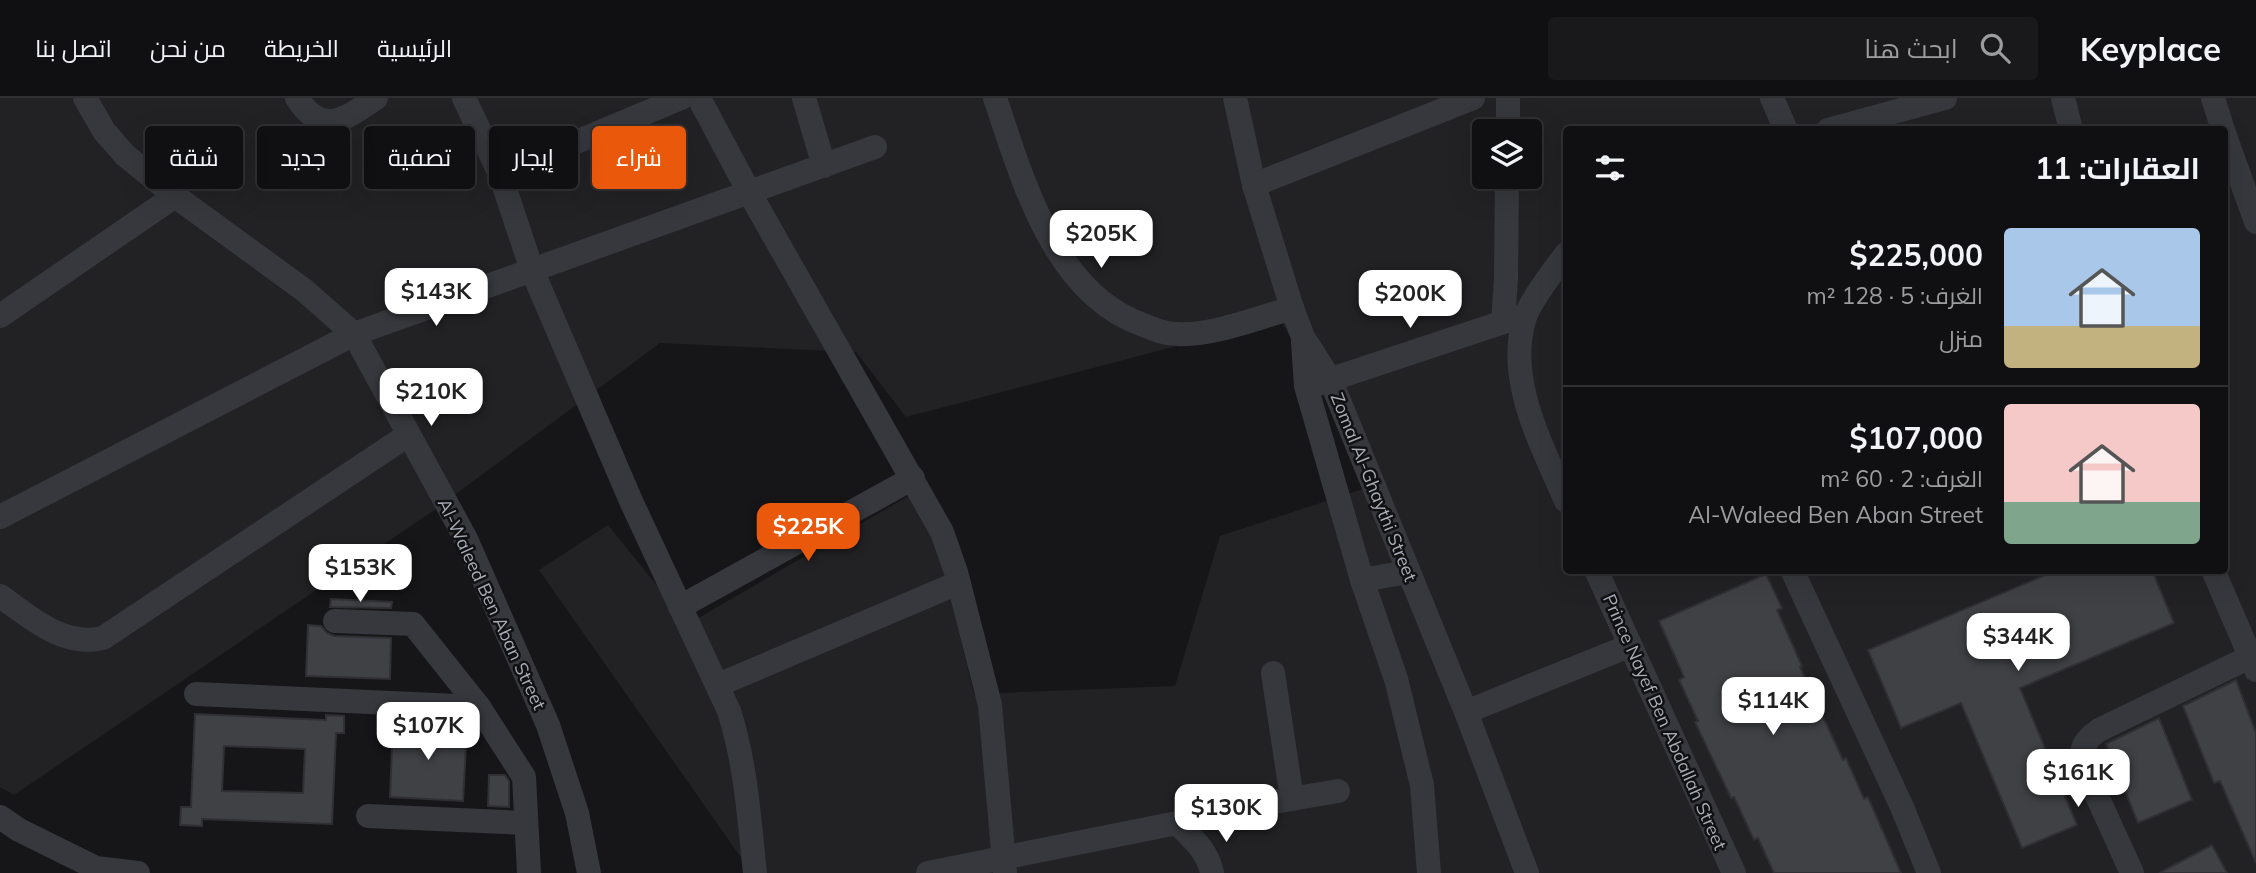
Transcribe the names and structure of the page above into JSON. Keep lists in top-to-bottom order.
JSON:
{
  "streets": {
    "street": ["Zomal Al-Ghaythi Street", "Al-Waleed Ben Aban Street", "Prince Nayef Ben Abdallah Street"]
  },
  "page": {
    "header": "Keyplace",
    "search": "ابحث هنا",
    "nav": [
      "الرئيسية",
      "الخريطة",
      "من نحن",
      "اتصل بنا"
    ],
    "chip": [
      "شراء",
      "إيجار",
      "تصفية",
      "جديد",
      "شقة"
    ],
    "heading": "العقارات: 11",
    "price": [
      "$205K",
      "$143K",
      "$200K",
      "$210K",
      "$225K",
      "$153K",
      "$344K",
      "$114K",
      "$107K",
      "$161K",
      "$130K"
    ],
    "list": [
      {
        "name": "$225,000",
        "note": "الغرف: 5 · 128 m² · منزل"
      },
      {
        "name": "$107,000",
        "note": "الغرف: 2 · 60 m² · Al-Waleed Ben Aban Street"
      }
    ]
  }
}
